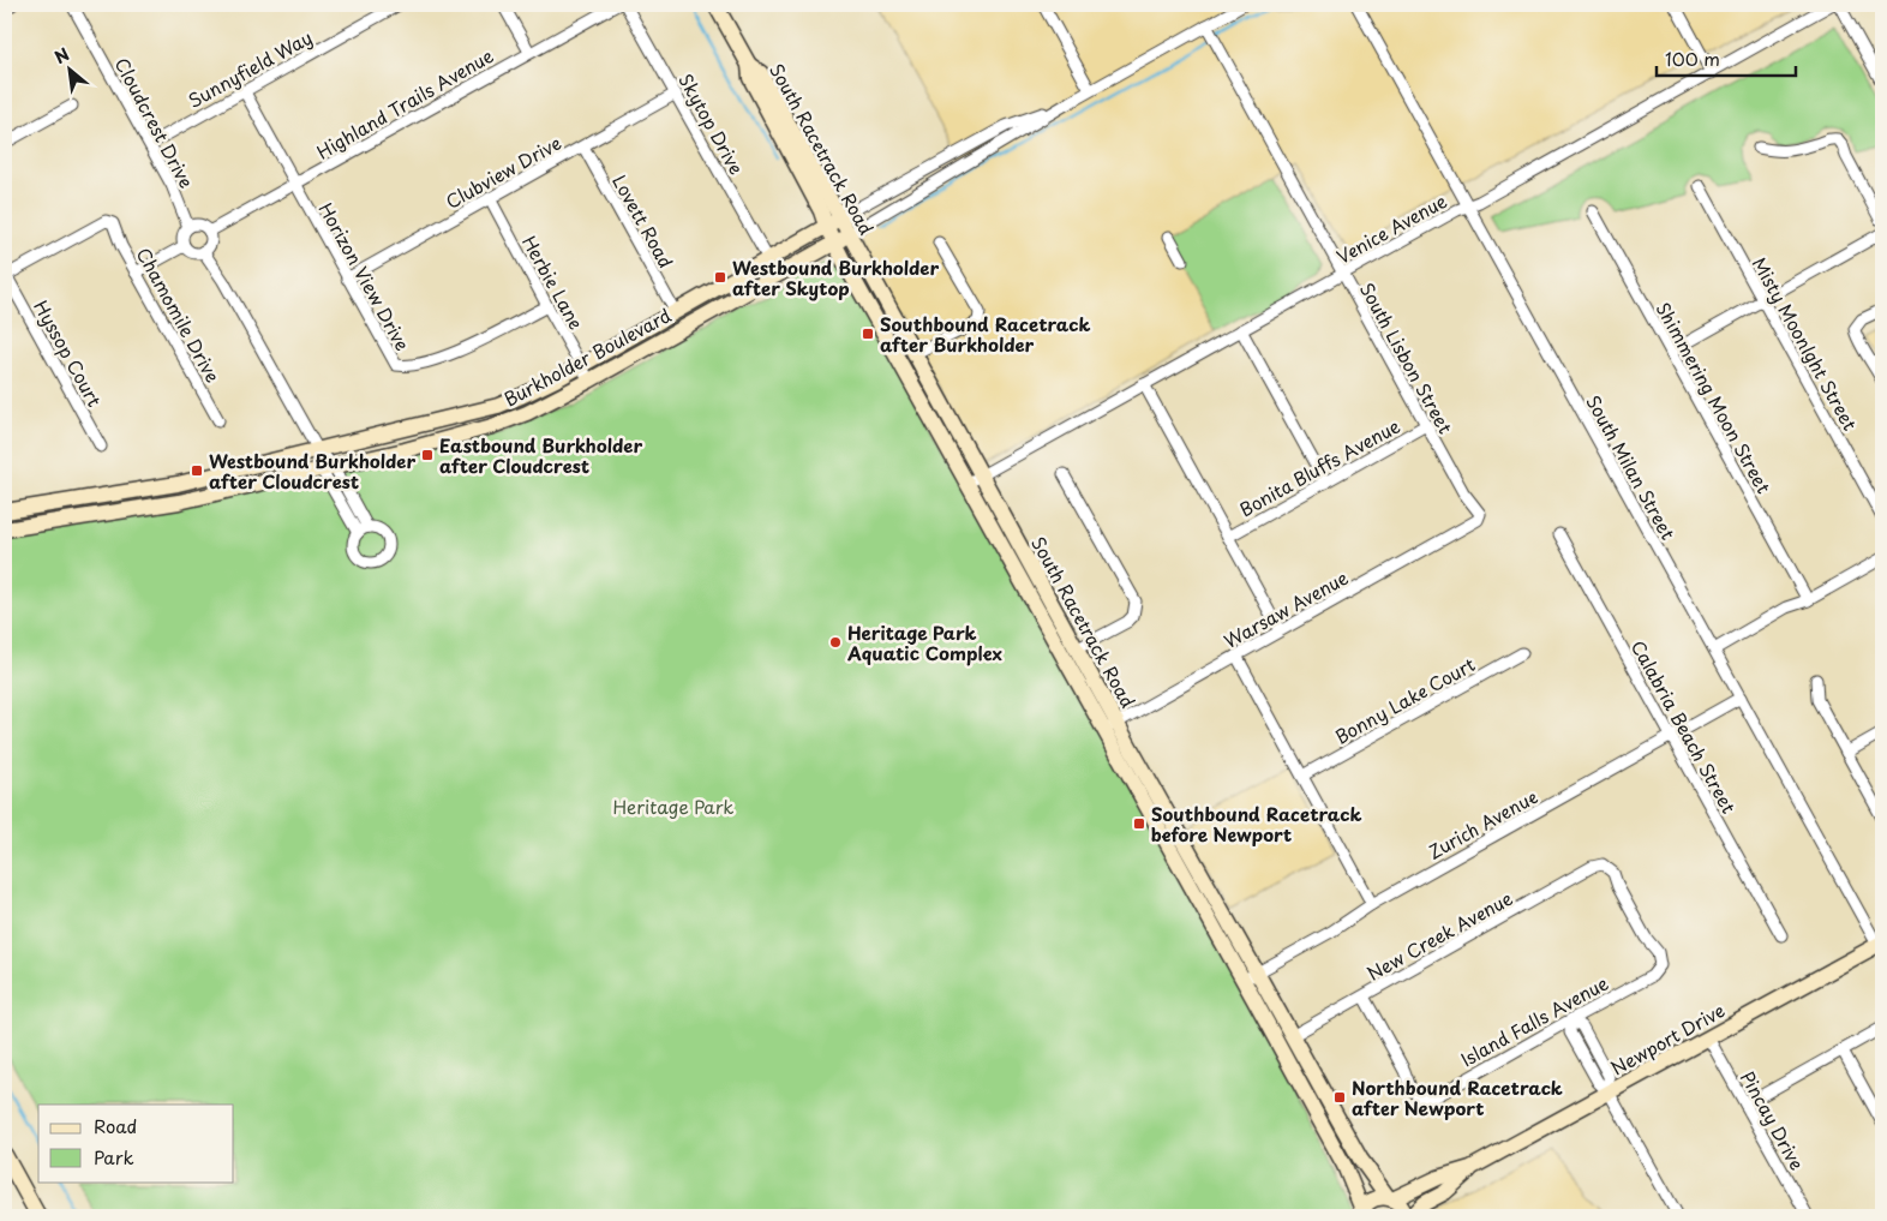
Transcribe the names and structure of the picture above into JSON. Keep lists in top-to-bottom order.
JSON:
{
  "streets": {
    "main road": ["South Racetrack Road", "Burkholder Boulevard", "Newport Drive"],
    "street": [
      "Sunnyfield Way",
      "Highland Trails Avenue",
      "Cloudcrest Drive",
      "Skytop Drive",
      "Clubview Drive",
      "Lovett Road",
      "Venice Avenue",
      "Horizon View Drive",
      "Herbie Lane",
      "Chamomile Drive",
      "Misty Moonlght Street",
      "Hyssop Court",
      "South Lisbon Street",
      "Shimmering Moon Street",
      "Bonita Bluffs Avenue",
      "South Milan Street",
      "Warsaw Avenue",
      "Bonny Lake Court",
      "Calabria Beach Street",
      "Zurich Avenue",
      "New Creek Avenue",
      "Island Falls Avenue",
      "Pincay Drive"
    ]
  },
  "crossings": [
    ["Sunnyfield Way", "Cloudcrest Drive"],
    ["Sunnyfield Way", "Horizon View Drive"],
    ["Highland Trails Avenue", "Cloudcrest Drive"],
    ["Highland Trails Avenue", "Horizon View Drive"],
    ["Skytop Drive", "Clubview Drive"],
    ["Skytop Drive", "Burkholder Boulevard"],
    ["South Racetrack Road", "Venice Avenue"],
    ["South Racetrack Road", "Burkholder Boulevard"],
    ["South Racetrack Road", "Warsaw Avenue"],
    ["South Racetrack Road", "Zurich Avenue"],
    ["South Racetrack Road", "New Creek Avenue"],
    ["South Racetrack Road", "Newport Drive"],
    ["Clubview Drive", "Lovett Road"],
    ["Clubview Drive", "Horizon View Drive"],
    ["Clubview Drive", "Herbie Lane"],
    ["Lovett Road", "Burkholder Boulevard"],
    ["Venice Avenue", "South Lisbon Street"],
    ["Venice Avenue", "South Milan Street"],
    ["Horizon View Drive", "Herbie Lane"],
    ["Herbie Lane", "Burkholder Boulevard"],
    ["Chamomile Drive", "Hyssop Court"],
    ["Burkholder Boulevard", "South Lisbon Street"],
    ["South Lisbon Street", "Bonita Bluffs Avenue"],
    ["South Lisbon Street", "Warsaw Avenue"],
    ["South Milan Street", "Zurich Avenue"],
    ["South Milan Street", "Newport Drive"],
    ["Calabria Beach Street", "Zurich Avenue"],
    ["New Creek Avenue", "Island Falls Avenue"],
    ["Newport Drive", "Pincay Drive"]
  ],
  "parks": ["Heritage Park"],
  "places": {
    "transit": [
      "Westbound Burkholder after Skytop",
      "Southbound Racetrack after Burkholder",
      "Eastbound Burkholder after Cloudcrest",
      "Westbound Burkholder after Cloudcrest",
      "Southbound Racetrack before Newport",
      "Northbound Racetrack after Newport"
    ],
    "other": ["Heritage Park Aquatic Complex"]
  },
  "legend": ["Road", "Park"],
  "scale_bar": "100 m",
  "north": "top left"
}
